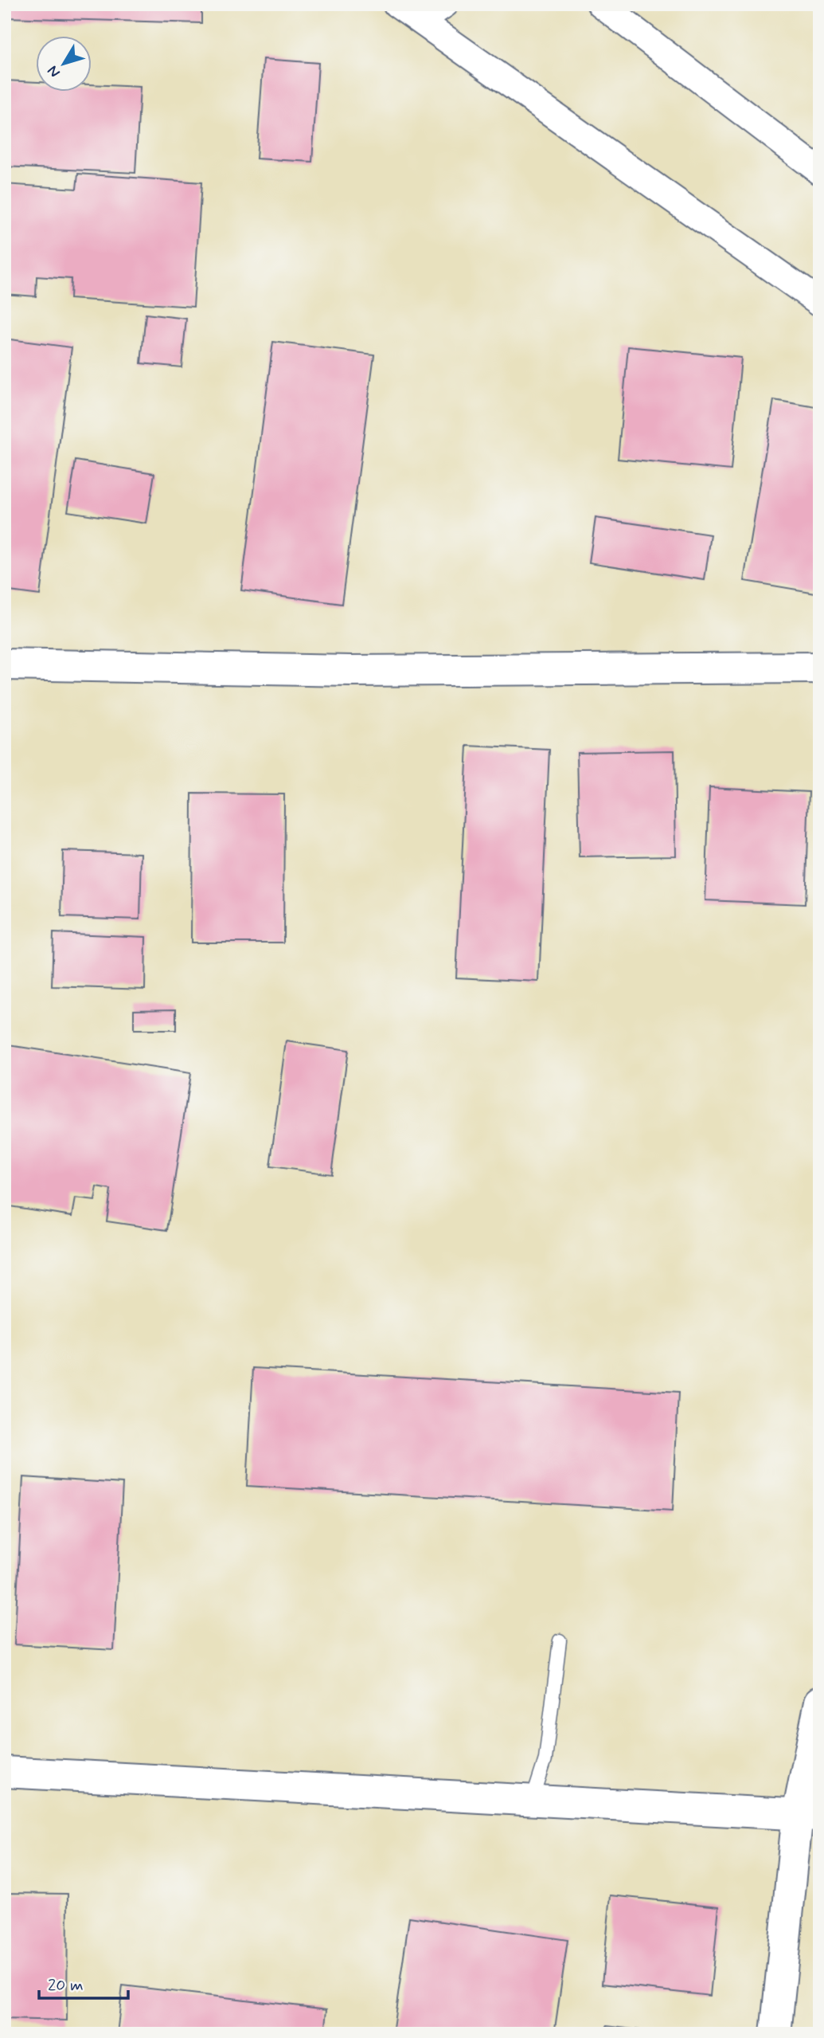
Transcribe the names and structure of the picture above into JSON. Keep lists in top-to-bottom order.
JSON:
{
  "scale_bar": "20 m",
  "north": "bottom left"
}
